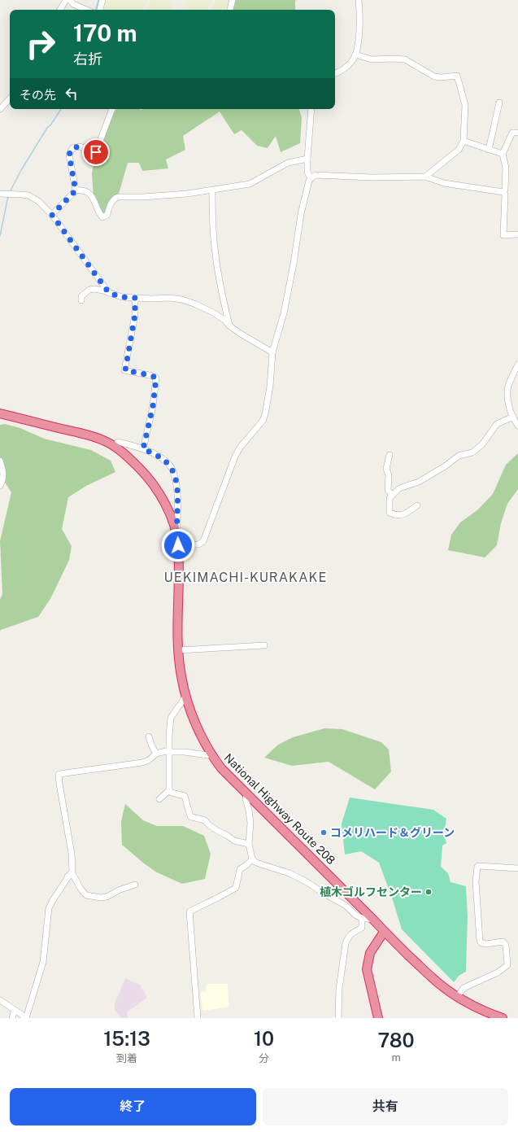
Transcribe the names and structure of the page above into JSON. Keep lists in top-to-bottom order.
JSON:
{
  "streets": {
    "highway": ["National Highway Route 208"]
  },
  "districts": ["UEKIMACHI-KURAKAKE"],
  "places": ["コメリハード＆グリーン", "植木ゴルフセンター"],
  "page": {
    "turn": ["170 m", "右折"],
    "then": "その先",
    "eta": [
      "15:13",
      "到着",
      "10",
      "分",
      "780",
      "m"
    ],
    "buttons": ["終了", "共有"]
  }
}
